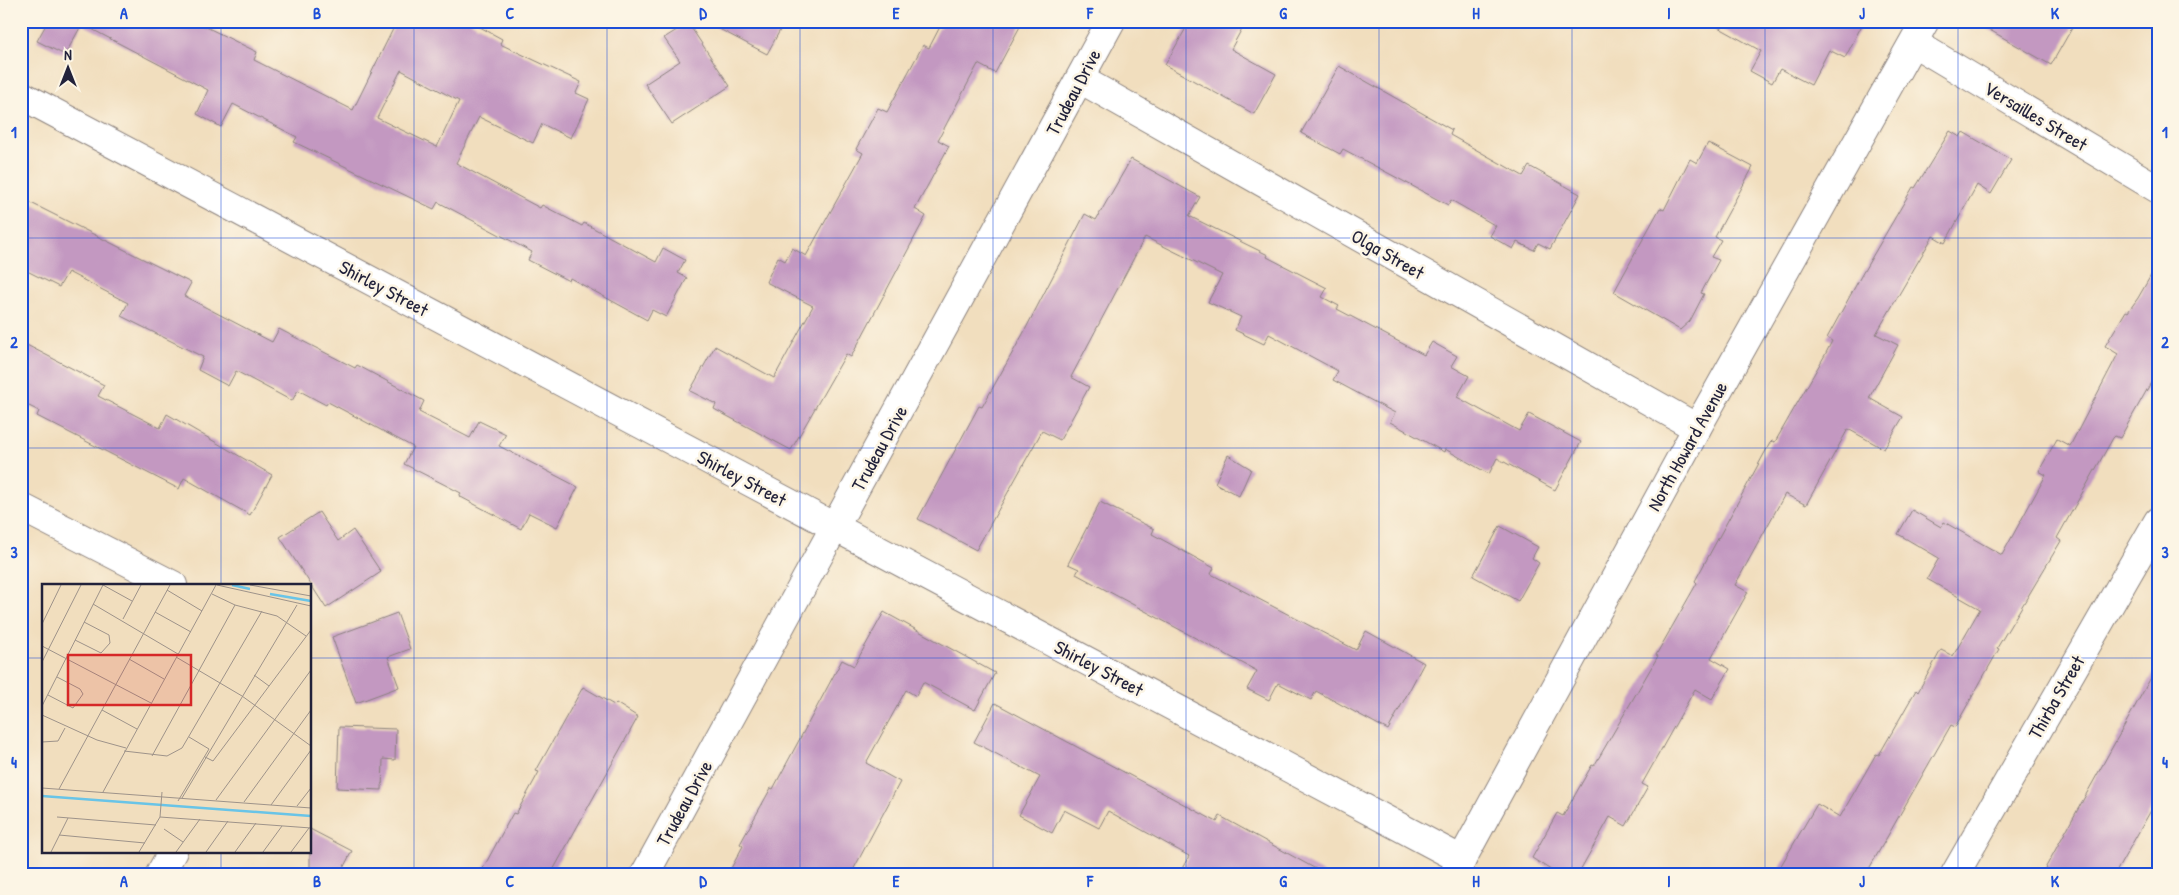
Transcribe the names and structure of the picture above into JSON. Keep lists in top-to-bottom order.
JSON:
{
  "streets": {
    "street": [
      "Trudeau Drive",
      "Versailles Street",
      "Olga Street",
      "Shirley Street",
      "North Howard Avenue",
      "Thirba Street"
    ]
  },
  "crossings": [
    ["Trudeau Drive", "Olga Street"],
    ["Trudeau Drive", "Shirley Street"],
    ["Versailles Street", "North Howard Avenue"],
    ["Olga Street", "North Howard Avenue"],
    ["Shirley Street", "North Howard Avenue"]
  ],
  "north": "top",
  "grid": {
    "columns": [
      "A",
      "B",
      "C",
      "D",
      "E",
      "F",
      "G",
      "H",
      "I",
      "J",
      "K"
    ],
    "rows": [
      "1",
      "2",
      "3",
      "4"
    ]
  }
}
